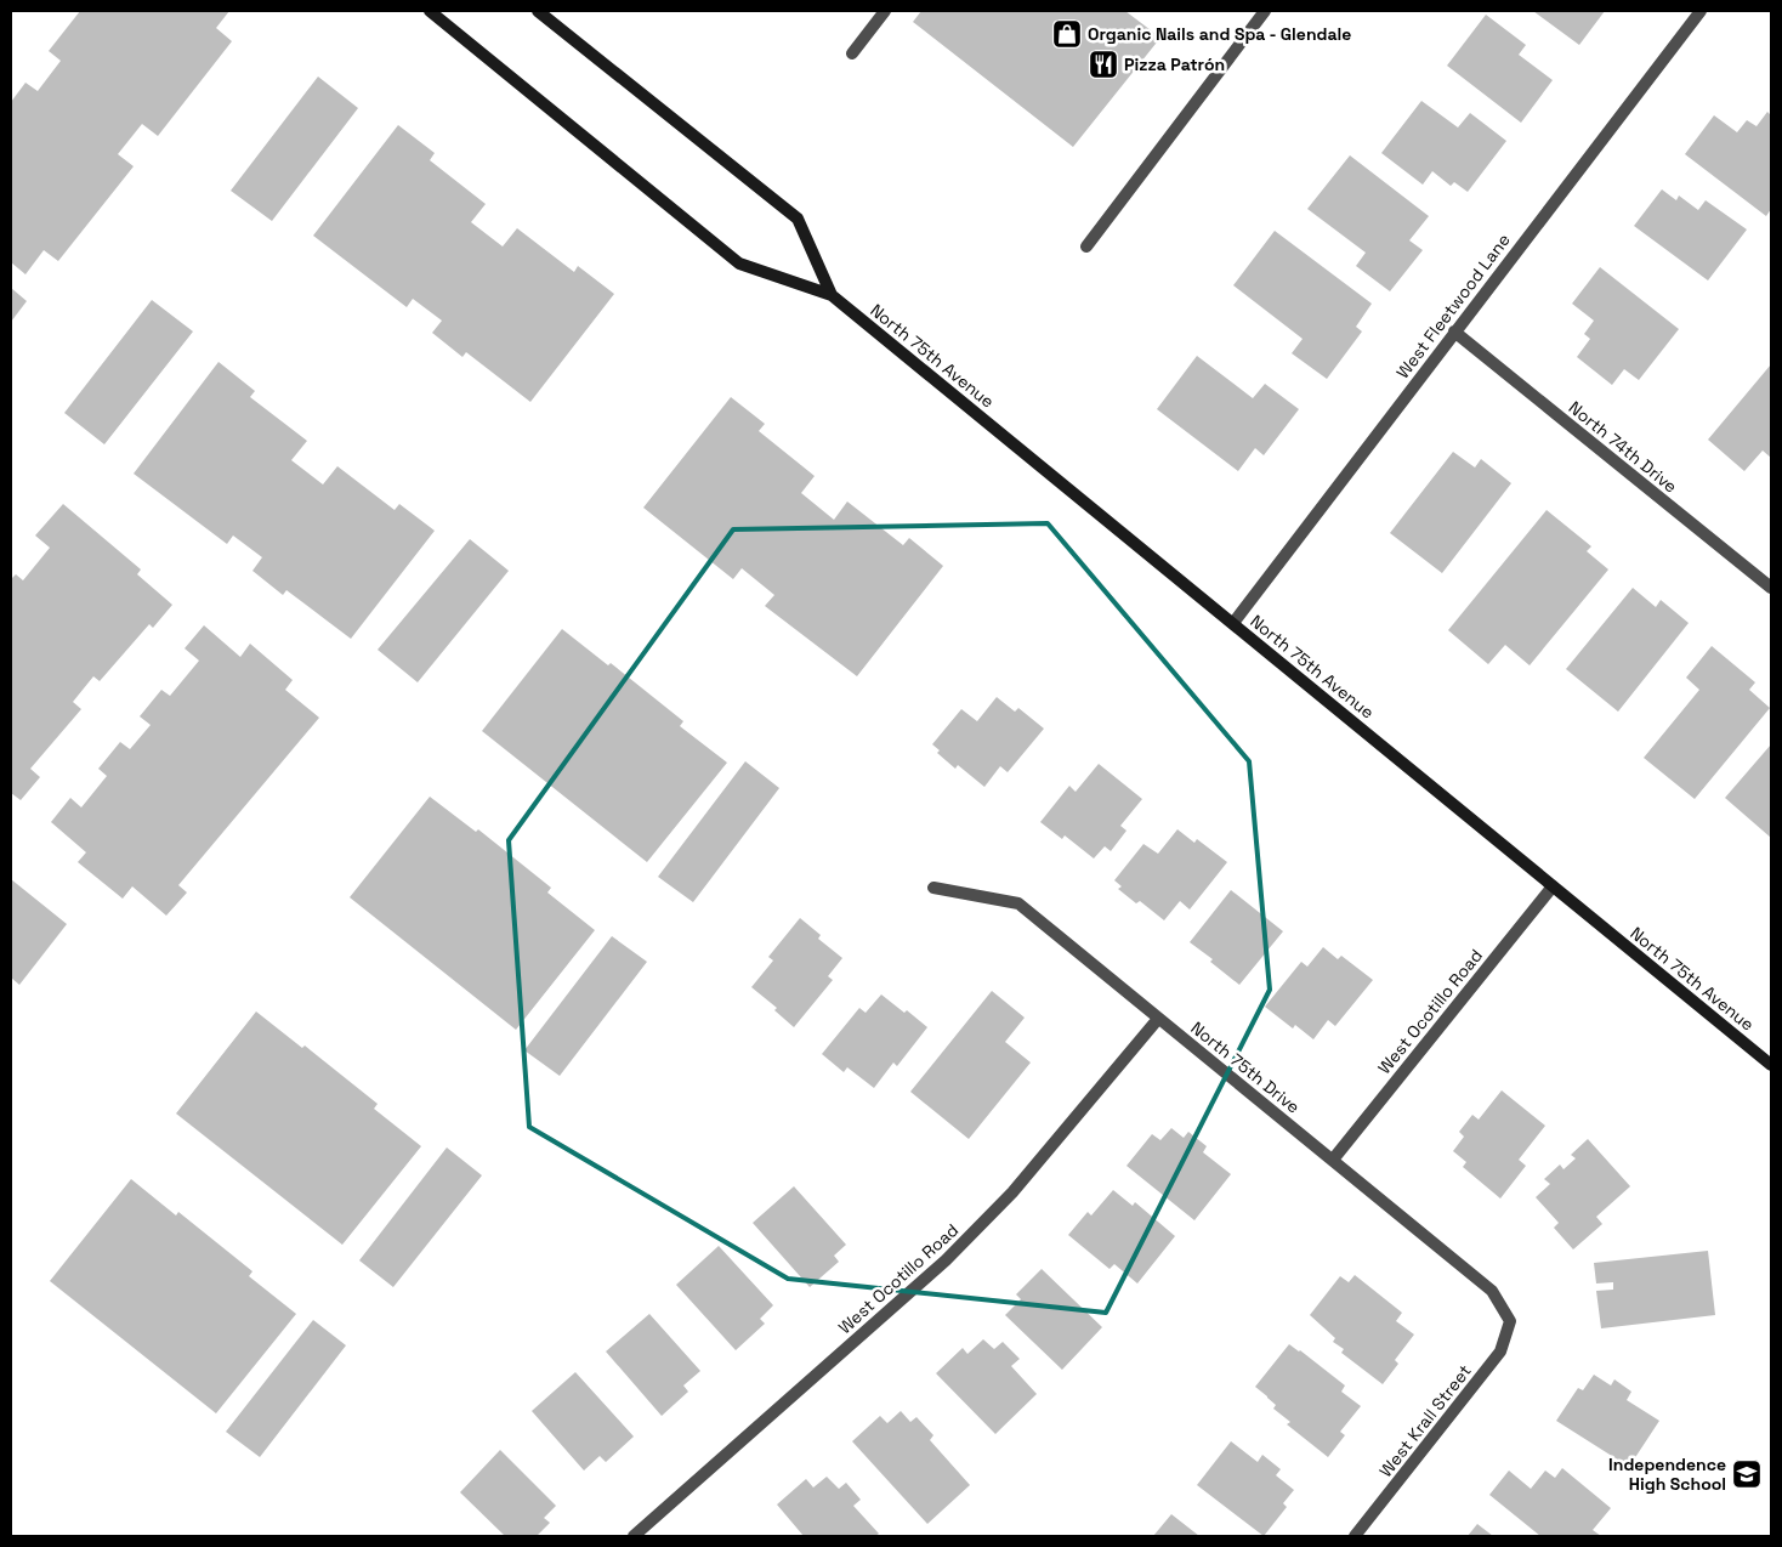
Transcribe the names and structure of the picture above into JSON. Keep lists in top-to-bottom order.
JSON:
{
  "streets": {
    "main road": ["North 75th Avenue"],
    "street": [
      "West Fleetwood Lane",
      "North 74th Drive",
      "West Ocotillo Road",
      "North 75th Drive",
      "West Krall Street"
    ]
  },
  "crossings": [
    ["West Fleetwood Lane", "North 75th Avenue"],
    ["West Fleetwood Lane", "North 74th Drive"],
    ["North 75th Avenue", "West Ocotillo Road"],
    ["West Ocotillo Road", "North 75th Drive"],
    ["North 75th Drive", "West Krall Street"]
  ],
  "places": {
    "shop": ["Organic Nails and Spa - Glendale"],
    "restaurant": ["Pizza Patrón"],
    "school or university": ["Independence High School"]
  }
}
